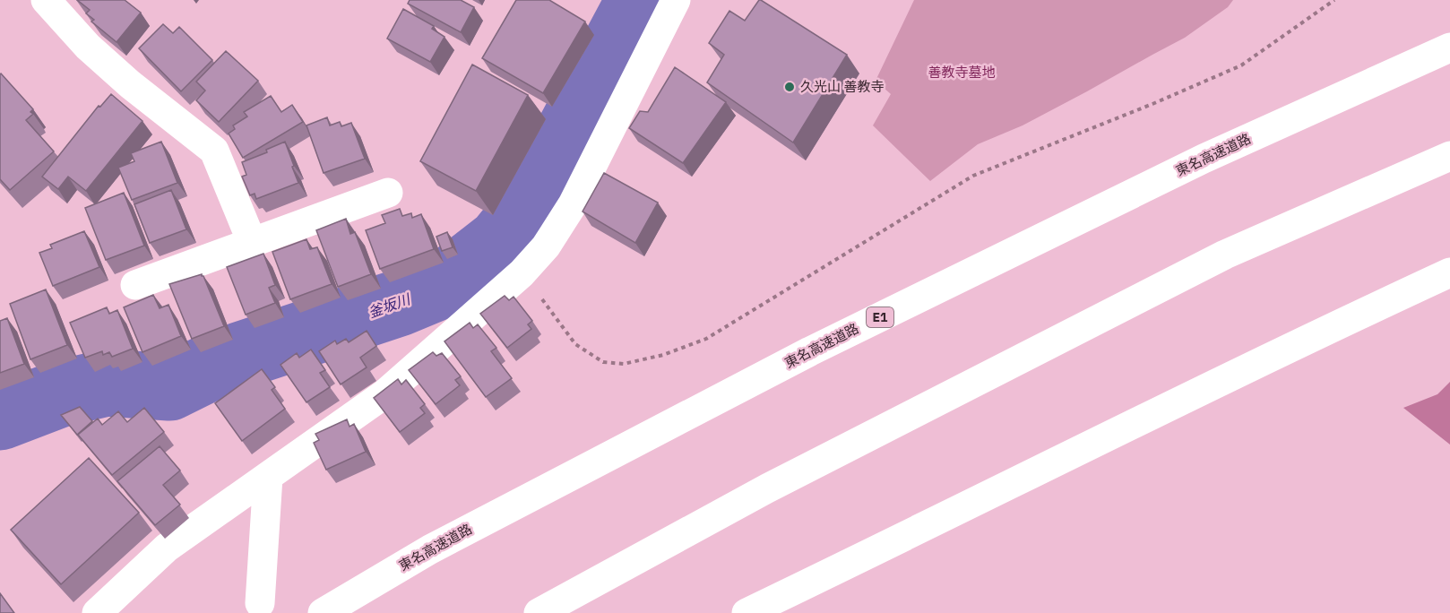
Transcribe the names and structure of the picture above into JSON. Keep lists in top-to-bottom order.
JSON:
{
  "streets": {
    "main road": ["東名高速道路", "E1"]
  },
  "water": ["釜坂川"],
  "parks": ["善教寺墓地"],
  "places": ["久光山 善教寺"]
}
